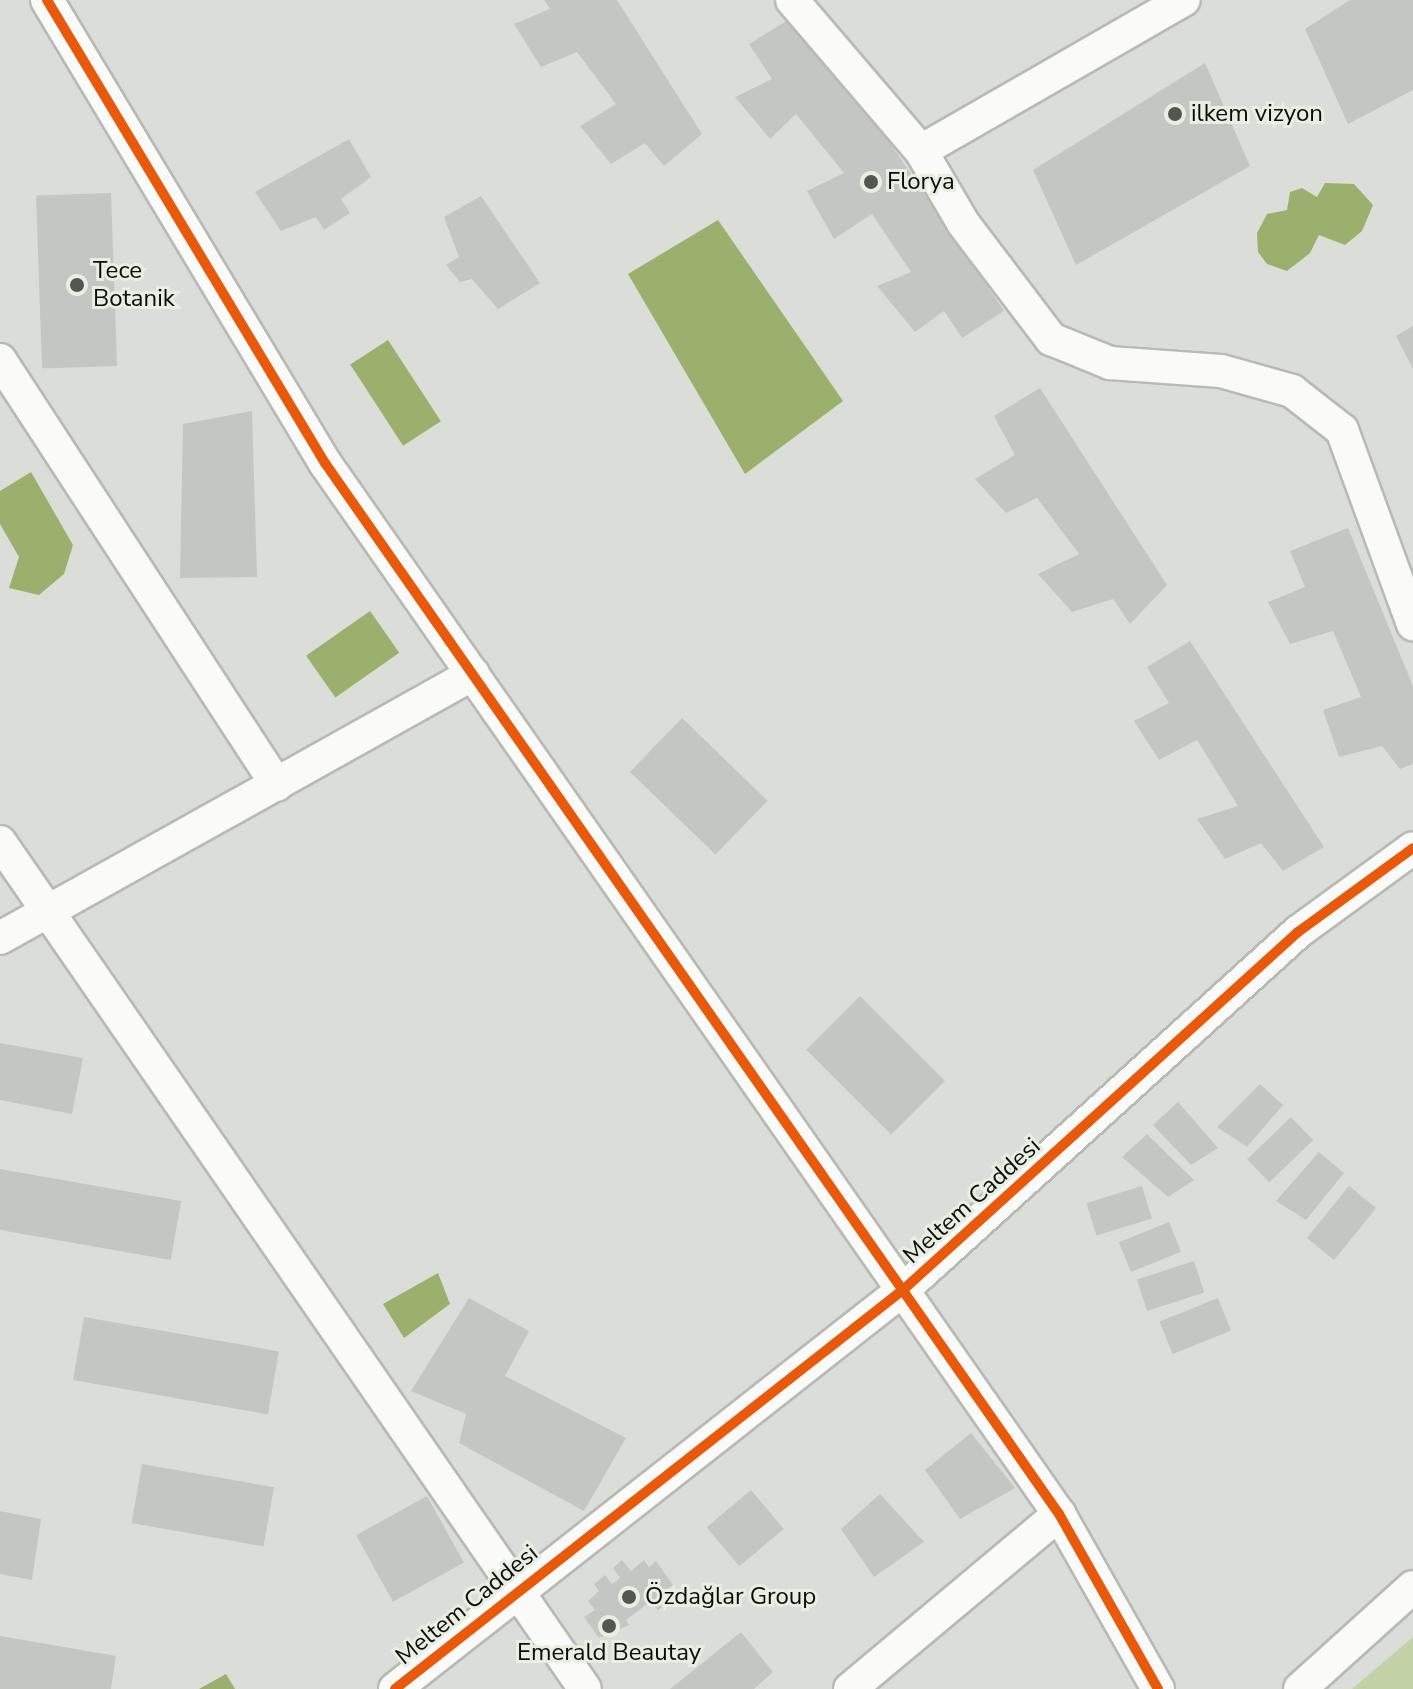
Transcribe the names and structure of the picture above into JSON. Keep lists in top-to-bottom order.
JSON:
{
  "streets": {
    "street": ["Meltem Caddesi"]
  },
  "places": [
    "ilkem vizyon",
    "Florya",
    "Tece Botanik",
    "Özdağlar Group",
    "Emerald Beautay"
  ]
}
